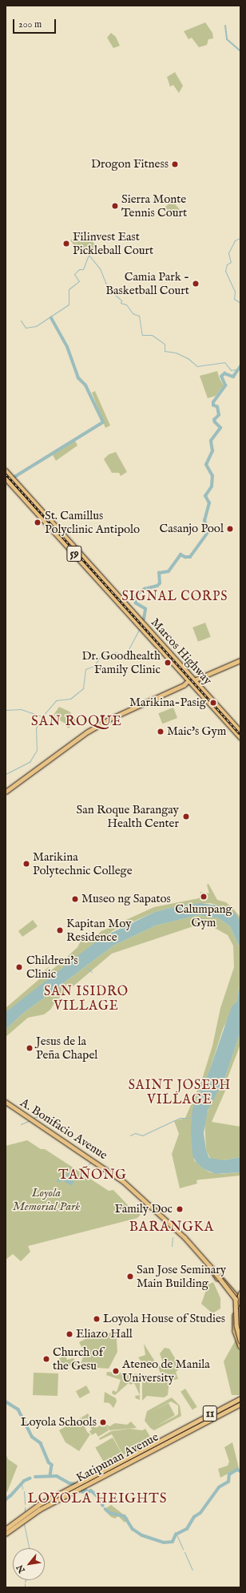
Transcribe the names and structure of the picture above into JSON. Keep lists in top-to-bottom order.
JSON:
{
  "streets": {
    "main road": [
      "59",
      "Marcos Highway",
      "A. Bonifacio Avenue",
      "11",
      "Katipunan Avenue"
    ]
  },
  "districts": [
    "SIGNAL CORPS",
    "SAN ROQUE",
    "SAN ISIDRO VILLAGE",
    "SAINT JOSEPH VILLAGE",
    "TAÑONG",
    "BARANGKA",
    "LOYOLA HEIGHTS"
  ],
  "parks": ["Loyola Memorial Park"],
  "places": [
    "Drogon Fitness",
    "Sierra Monte Tennis Court",
    "Filinvest East Pickleball Court",
    "Camia Park - Basketball Court",
    "St. Camillus Polyclinic Antipolo",
    "Casanjo Pool",
    "Dr. Goodhealth Family Clinic",
    "Marikina-Pasig",
    "Maic's Gym",
    "San Roque Barangay Health Center",
    "Marikina Polytechnic College",
    "Calumpang Gym",
    "Museo ng Sapatos",
    "Kapitan Moy Residence",
    "Children's Clinic",
    "Jesus de la Peña Chapel",
    "Family Doc",
    "San Jose Seminary Main Building",
    "Loyola House of Studies",
    "Eliazo Hall",
    "Church of the Gesu",
    "Ateneo de Manila University",
    "Loyola Schools"
  ],
  "scale_bar": "200 m",
  "north": "bottom left"
}
